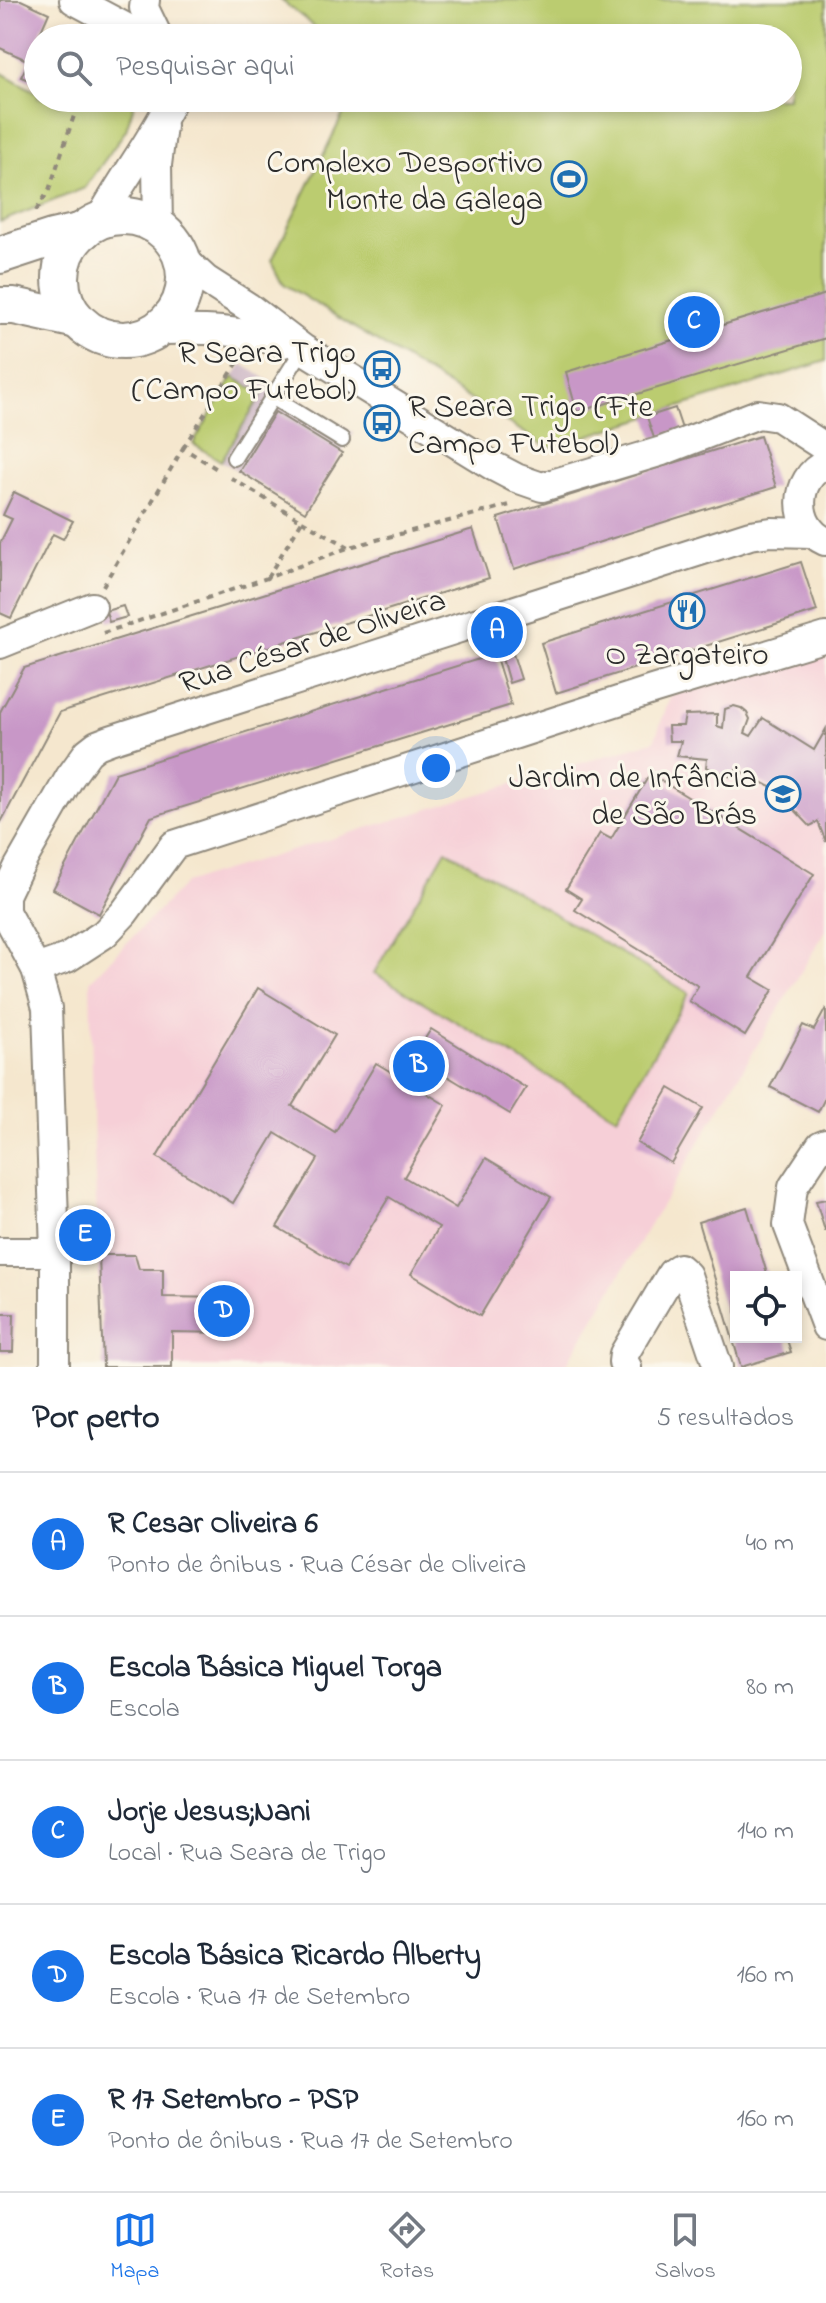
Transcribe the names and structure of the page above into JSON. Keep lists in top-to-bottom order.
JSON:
{
  "streets": {
    "street": ["Rua César de Oliveira"]
  },
  "places": {
    "sports": ["Complexo Desportivo Monte da Galega"],
    "bus stop": ["R Seara Trigo (Campo Futebol)", "R Seara Trigo (Fte Campo Futebol)"],
    "restaurant": ["O Zargateiro"],
    "school or university": ["Jardim de Infância de São Brás"]
  },
  "page": {
    "search": "Pesquisar aqui",
    "pins": [
      "C",
      "A",
      "B",
      "E",
      "D"
    ],
    "heading": ["Por perto", "5 resultados"],
    "list": [
      {
        "mark": "A",
        "name": "R Cesar Oliveira 6",
        "note": "Ponto de ônibus · Rua César de Oliveira",
        "value": "40 m"
      },
      {
        "mark": "B",
        "name": "Escola Básica Miguel Torga",
        "note": "Escola",
        "value": "80 m"
      },
      {
        "mark": "C",
        "name": "Jorje Jesus;Nani",
        "note": "Local · Rua Seara de Trigo",
        "value": "140 m"
      },
      {
        "mark": "D",
        "name": "Escola Básica Ricardo Alberty",
        "note": "Escola · Rua 17 de Setembro",
        "value": "160 m"
      },
      {
        "mark": "E",
        "name": "R 17 Setembro - PSP",
        "note": "Ponto de ônibus · Rua 17 de Setembro",
        "value": "160 m"
      }
    ],
    "nav": ["Mapa", "Rotas", "Salvos"]
  }
}
